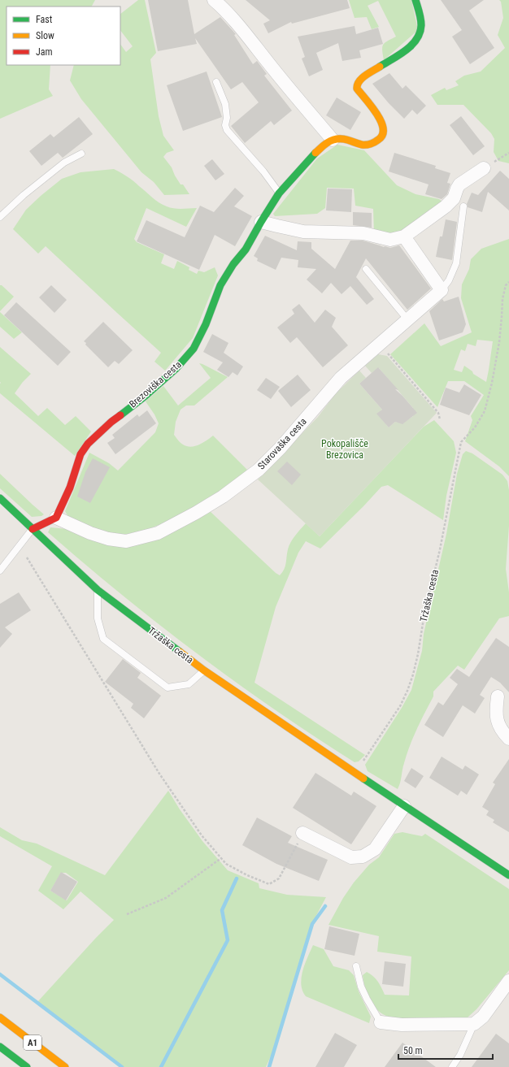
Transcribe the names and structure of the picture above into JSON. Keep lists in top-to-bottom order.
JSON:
{
  "streets": {
    "main road": ["Brezoviška cesta", "Tržaška cesta", "A1"],
    "street": ["Starovaška cesta"]
  },
  "crossings": [
    ["Brezoviška cesta", "Starovaška cesta"]
  ],
  "parks": ["Pokopališče Brezovica"],
  "legend": ["Fast", "Slow", "Jam"],
  "scale_bar": "50 m"
}
